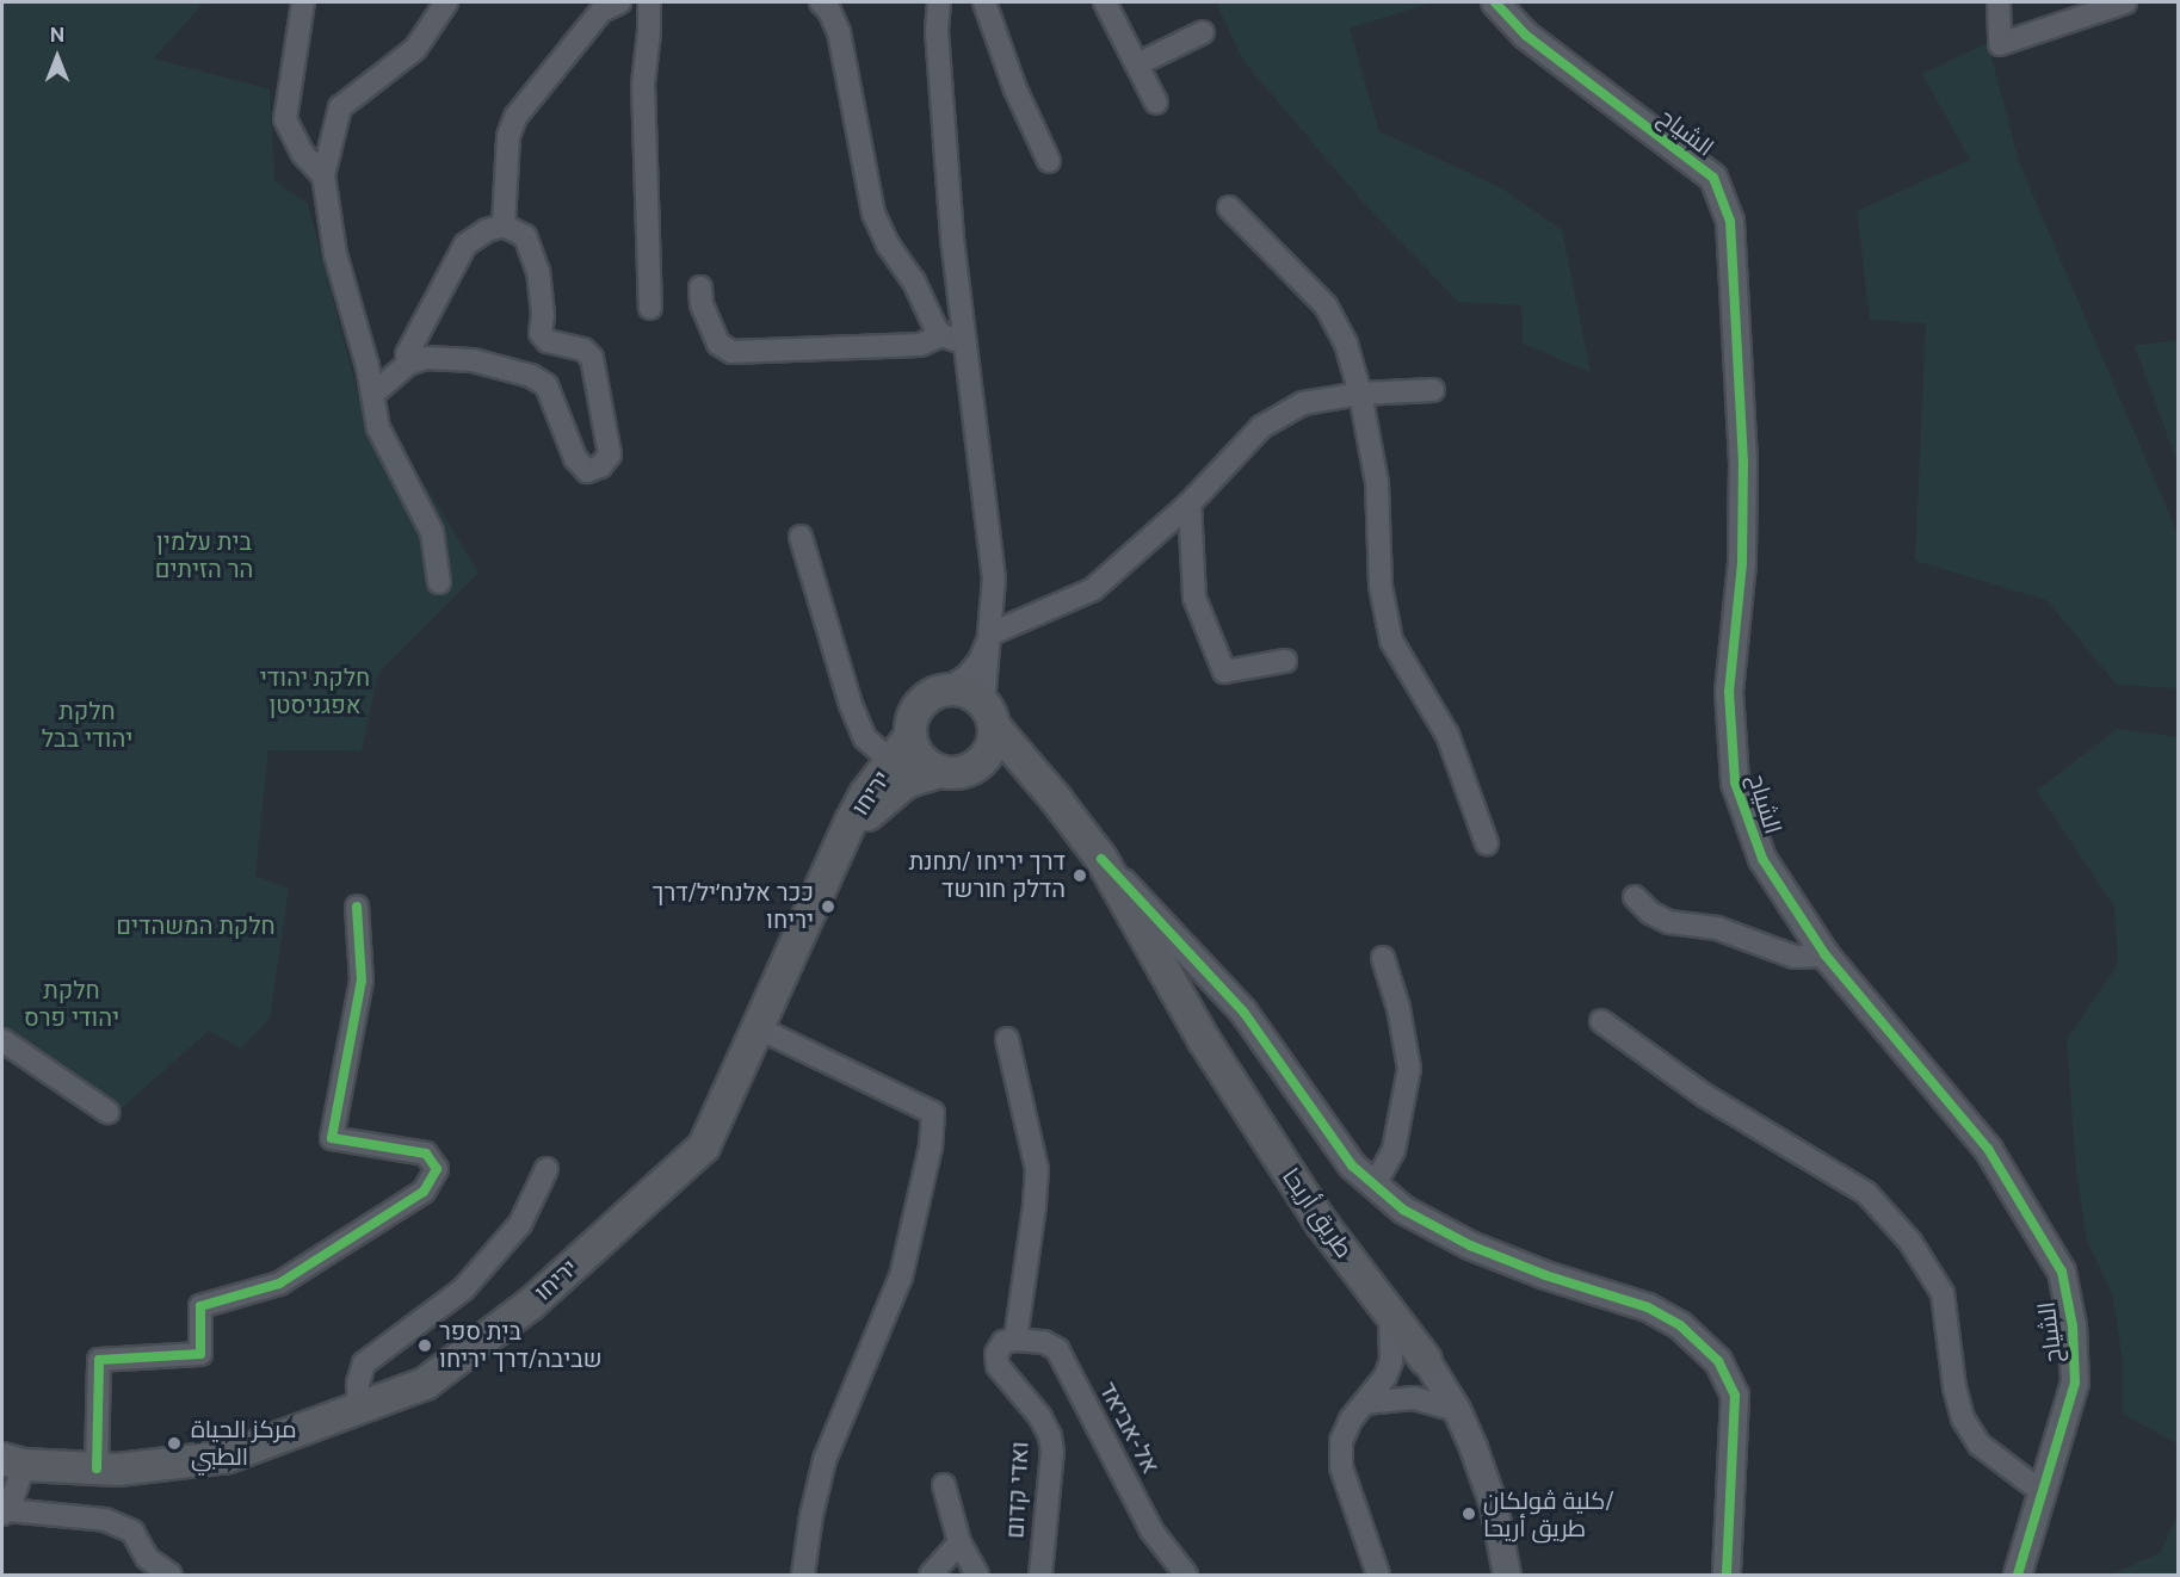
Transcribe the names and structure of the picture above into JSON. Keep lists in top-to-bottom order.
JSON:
{
  "streets": {
    "main road": ["יריחו", "طريق أريحا"],
    "street": ["الشياح", "אל-אביאד", "ואדי קדום"]
  },
  "crossings": [
    ["יריחו", "طريق أريحا"],
    ["אל-אביאד", "ואדי קדום"]
  ],
  "parks": [
    "בית עלמין הר הזיתים",
    "חלקת יהודי אפגניסטן",
    "חלקת יהודי בבל",
    "חלקת המשהדים",
    "חלקת יהודי פרס"
  ],
  "places": [
    "דרך יריחו /תחנת הדלק חורשד",
    "ככר אלנח׳יל/דרך יריחו",
    "בית ספר שביבה/דרך יריחו",
    "مركز الحياة الطبي",
    "كلية ڤولكان/ طريق أريحا"
  ],
  "north": "top"
}
